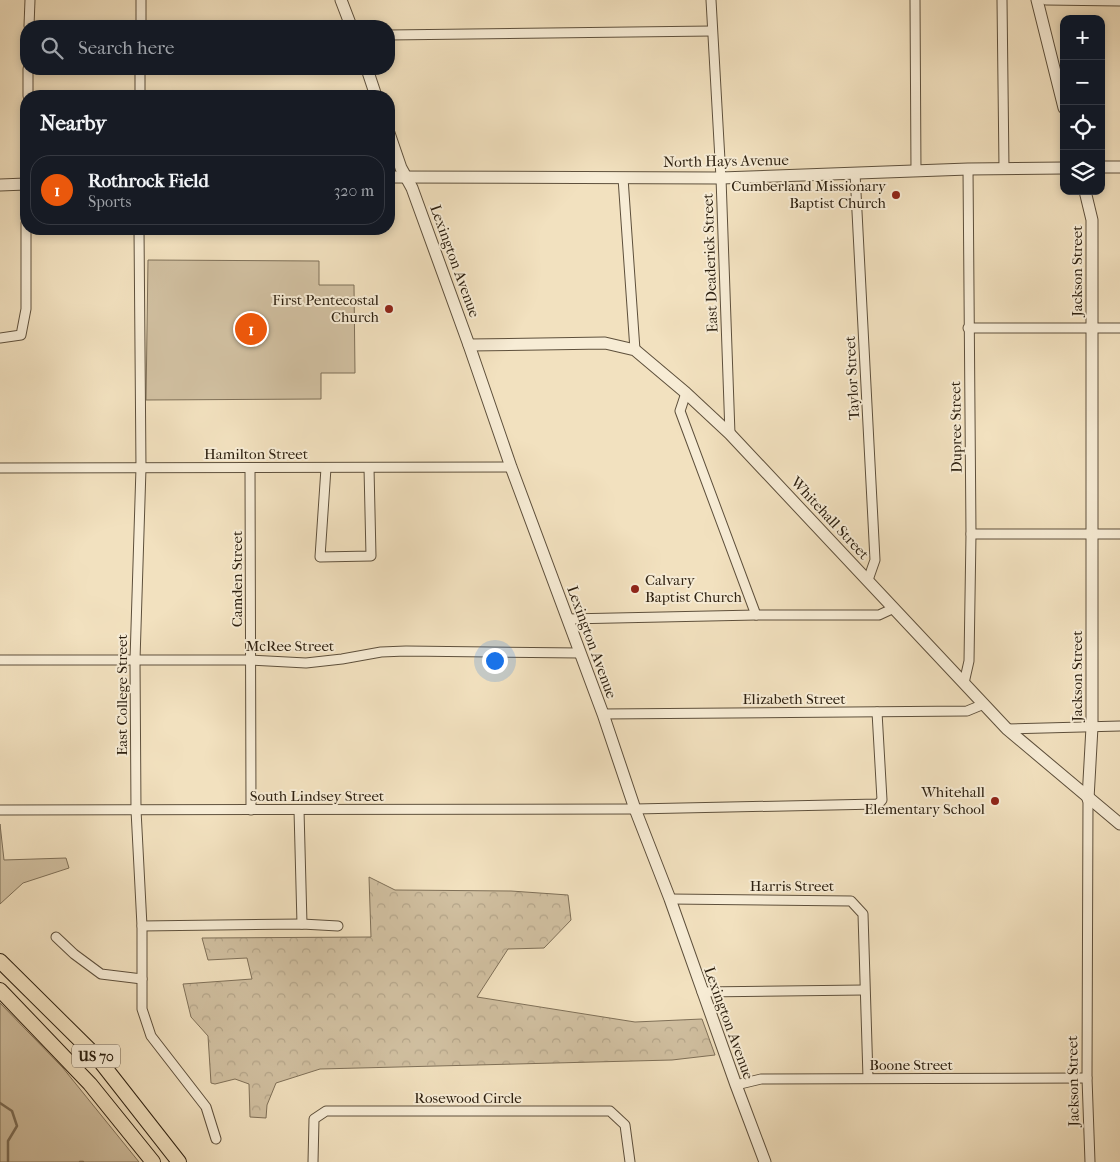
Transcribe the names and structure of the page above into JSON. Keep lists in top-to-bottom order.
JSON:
{
  "streets": {
    "highway": ["US 70"],
    "street": [
      "North Hays Avenue",
      "Lexington Avenue",
      "East Deaderick Street",
      "Jackson Street",
      "Taylor Street",
      "Dupree Street",
      "Hamilton Street",
      "Whitehall Street",
      "Camden Street",
      "McRee Street",
      "East College Street",
      "Elizabeth Street",
      "South Lindsey Street",
      "Harris Street",
      "Boone Street",
      "Rosewood Circle"
    ]
  },
  "crossings": [
    ["North Hays Avenue", "Lexington Avenue"],
    ["North Hays Avenue", "East Deaderick Street"],
    ["North Hays Avenue", "Taylor Street"],
    ["North Hays Avenue", "Dupree Street"],
    ["Lexington Avenue", "Hamilton Street"],
    ["Lexington Avenue", "Whitehall Street"],
    ["Lexington Avenue", "McRee Street"],
    ["Lexington Avenue", "Elizabeth Street"],
    ["Lexington Avenue", "South Lindsey Street"],
    ["Lexington Avenue", "Harris Street"],
    ["Lexington Avenue", "Boone Street"],
    ["East Deaderick Street", "Whitehall Street"],
    ["Jackson Street", "Whitehall Street"],
    ["Jackson Street", "Boone Street"],
    ["Taylor Street", "Whitehall Street"],
    ["Dupree Street", "Whitehall Street"],
    ["Hamilton Street", "Camden Street"],
    ["Hamilton Street", "East College Street"],
    ["Whitehall Street", "Elizabeth Street"],
    ["Camden Street", "McRee Street"],
    ["Camden Street", "South Lindsey Street"],
    ["McRee Street", "East College Street"],
    ["East College Street", "South Lindsey Street"],
    ["Elizabeth Street", "South Lindsey Street"],
    ["Harris Street", "Boone Street"]
  ],
  "places": [
    "Cumberland Missionary Baptist Church",
    "First Pentecostal Church",
    "Calvary Baptist Church",
    "Whitehall Elementary School"
  ],
  "page": {
    "map_buttons": ["+", "−"],
    "search": "Search here",
    "heading": "Nearby",
    "list": [
      {
        "mark": "1",
        "name": "Rothrock Field",
        "note": "Sports",
        "value": "320 m"
      }
    ],
    "pins": "1"
  }
}
